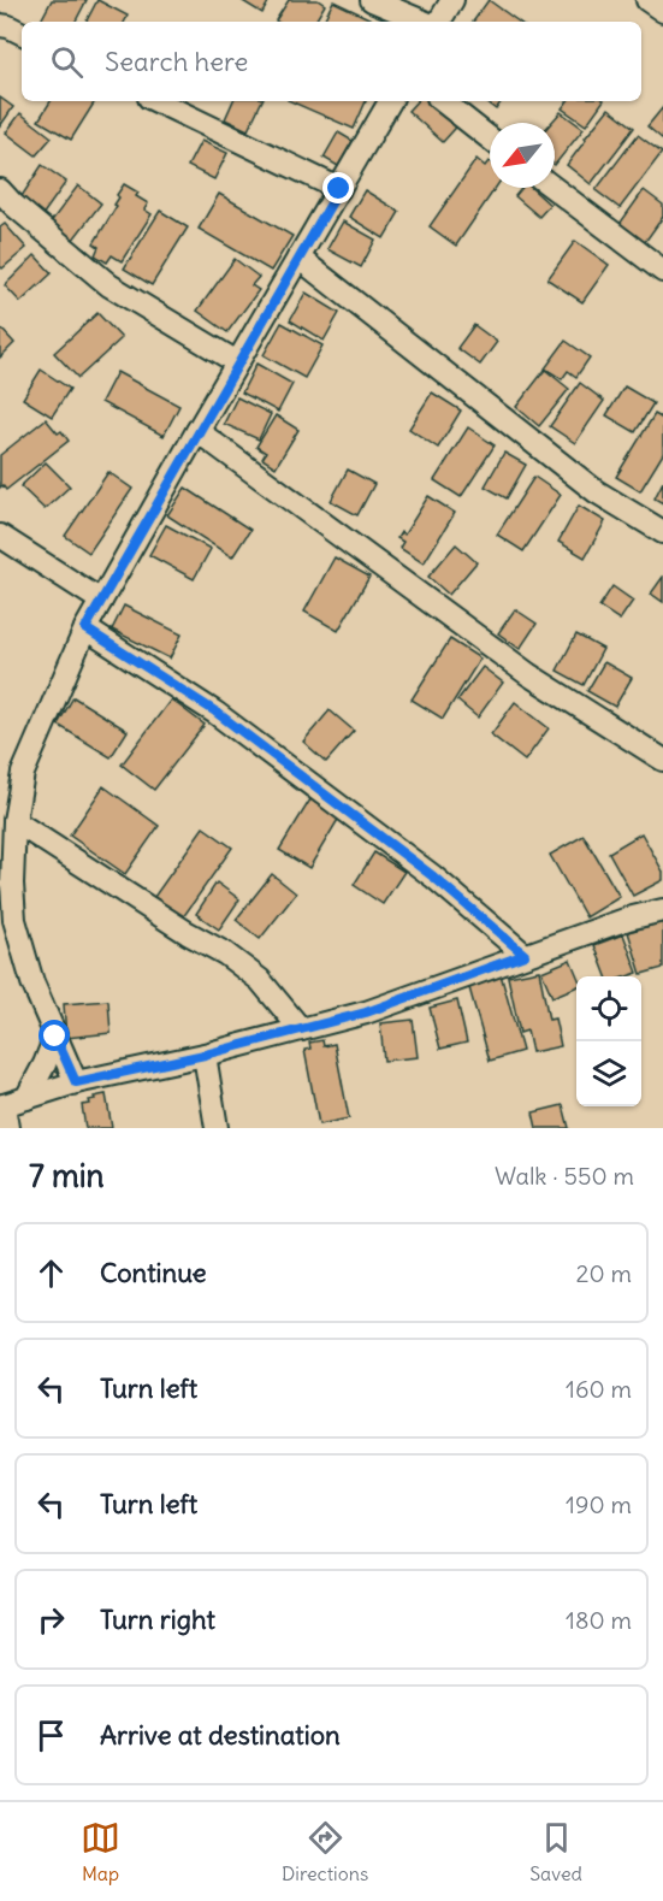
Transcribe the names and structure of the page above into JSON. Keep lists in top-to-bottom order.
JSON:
{
  "north": "bottom left",
  "page": {
    "search": "Search here",
    "heading": ["7 min", "Walk · 550 m"],
    "list": [
      ["Continue", "20 m"],
      ["Turn left", "160 m"],
      ["Turn left", "190 m"],
      ["Turn right", "180 m"],
      "Arrive at destination"
    ],
    "nav": ["Map", "Directions", "Saved"]
  }
}
